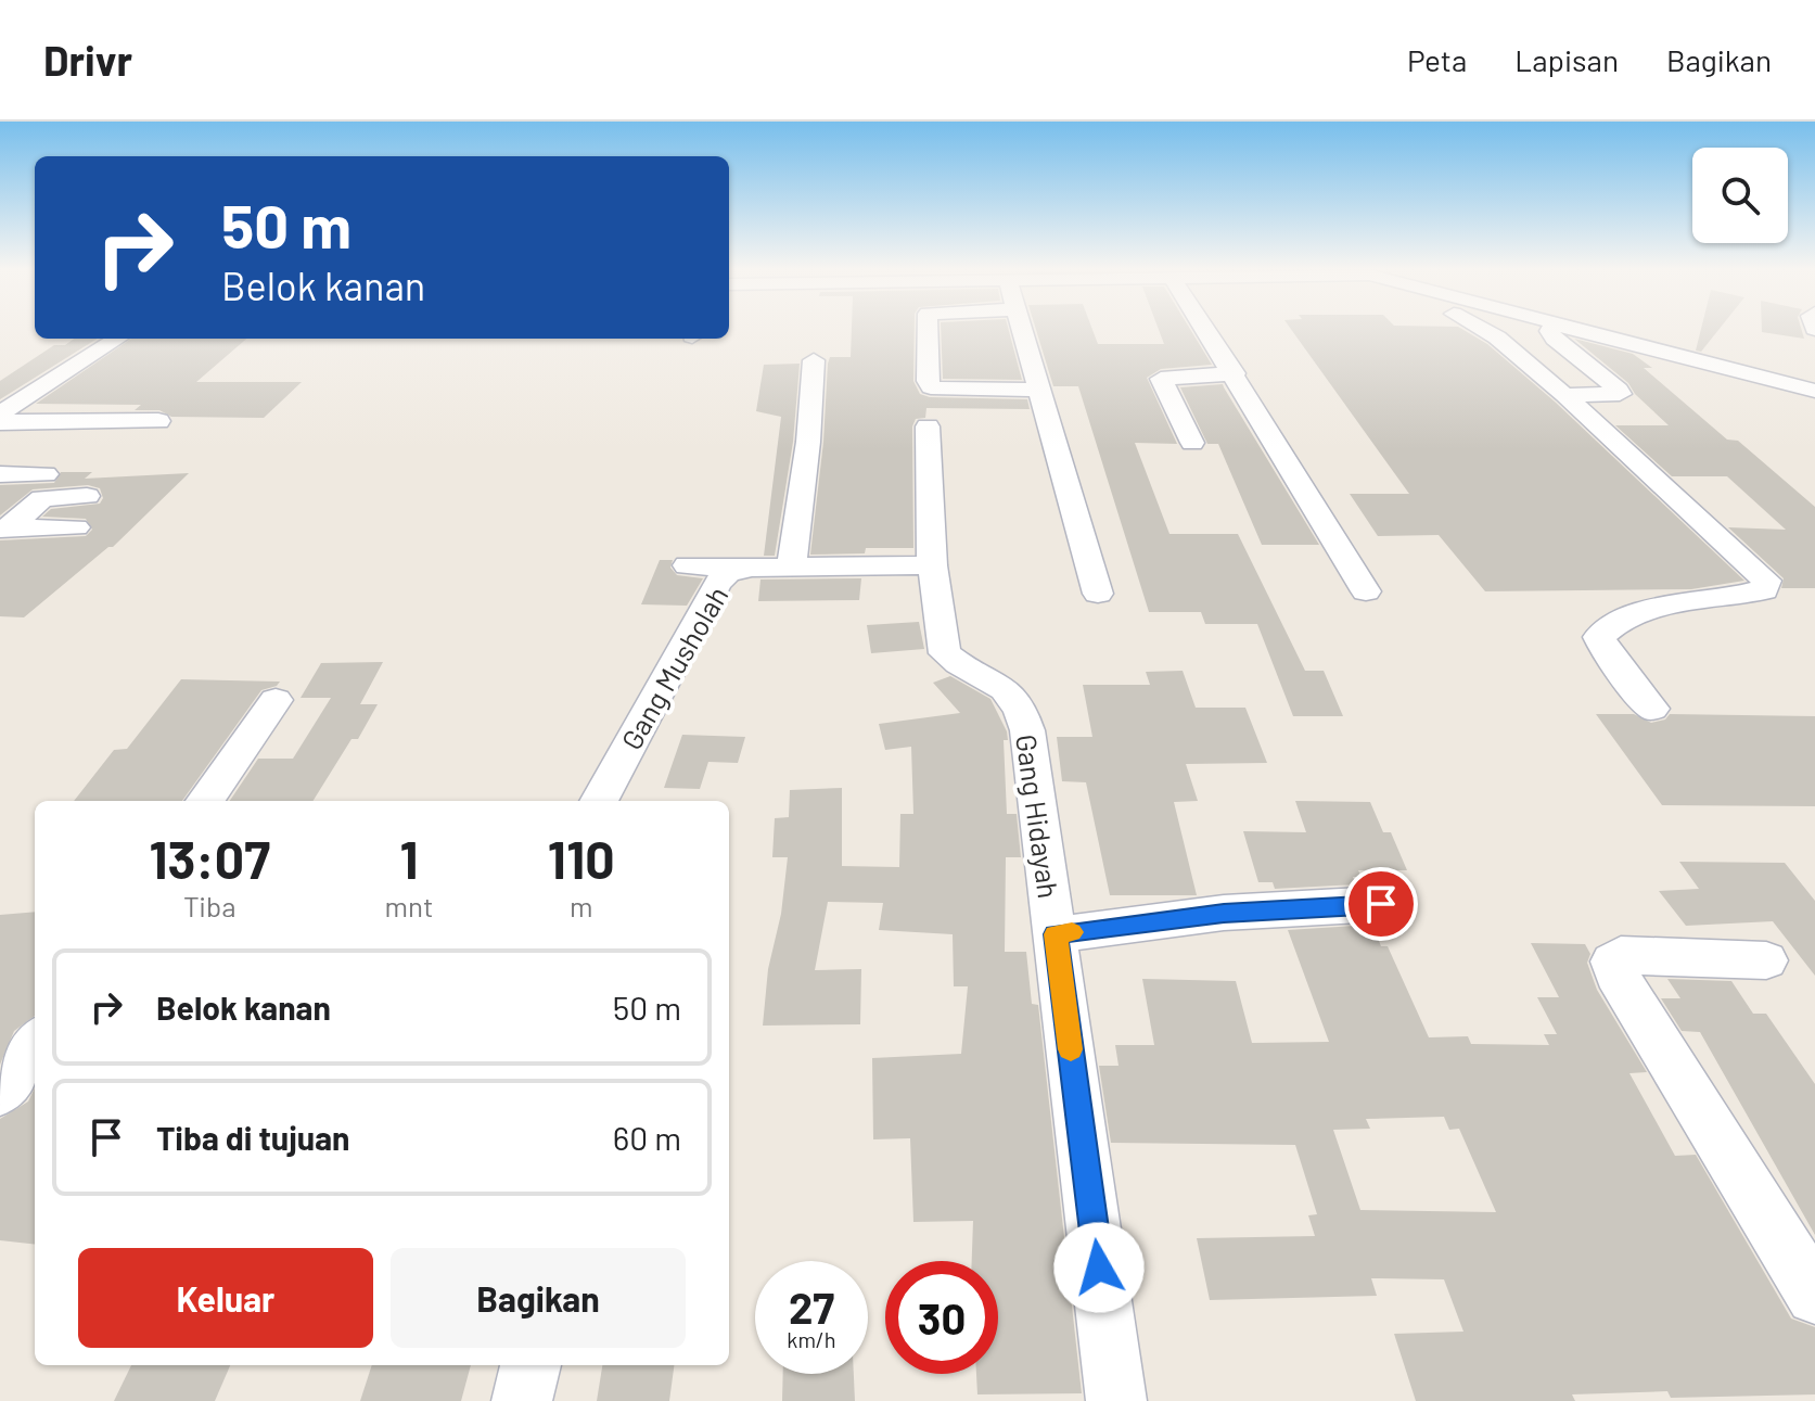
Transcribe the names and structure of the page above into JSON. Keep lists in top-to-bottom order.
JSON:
{
  "streets": {
    "street": ["Gang Musholah", "Gang Hidayah"]
  },
  "crossings": [
    ["Gang Musholah", "Gang Hidayah"]
  ],
  "page": {
    "header": "Drivr",
    "nav": ["Peta", "Lapisan", "Bagikan"],
    "turn": ["50 m", "Belok kanan"],
    "eta": [
      "13:07",
      "Tiba",
      "1",
      "mnt",
      "110",
      "m"
    ],
    "list": [
      {
        "name": "Belok kanan",
        "value": "50 m"
      },
      {
        "name": "Tiba di tujuan",
        "value": "60 m"
      }
    ],
    "buttons": ["Keluar", "Bagikan"],
    "speed": "27 km/h",
    "limit": "30"
  }
}
